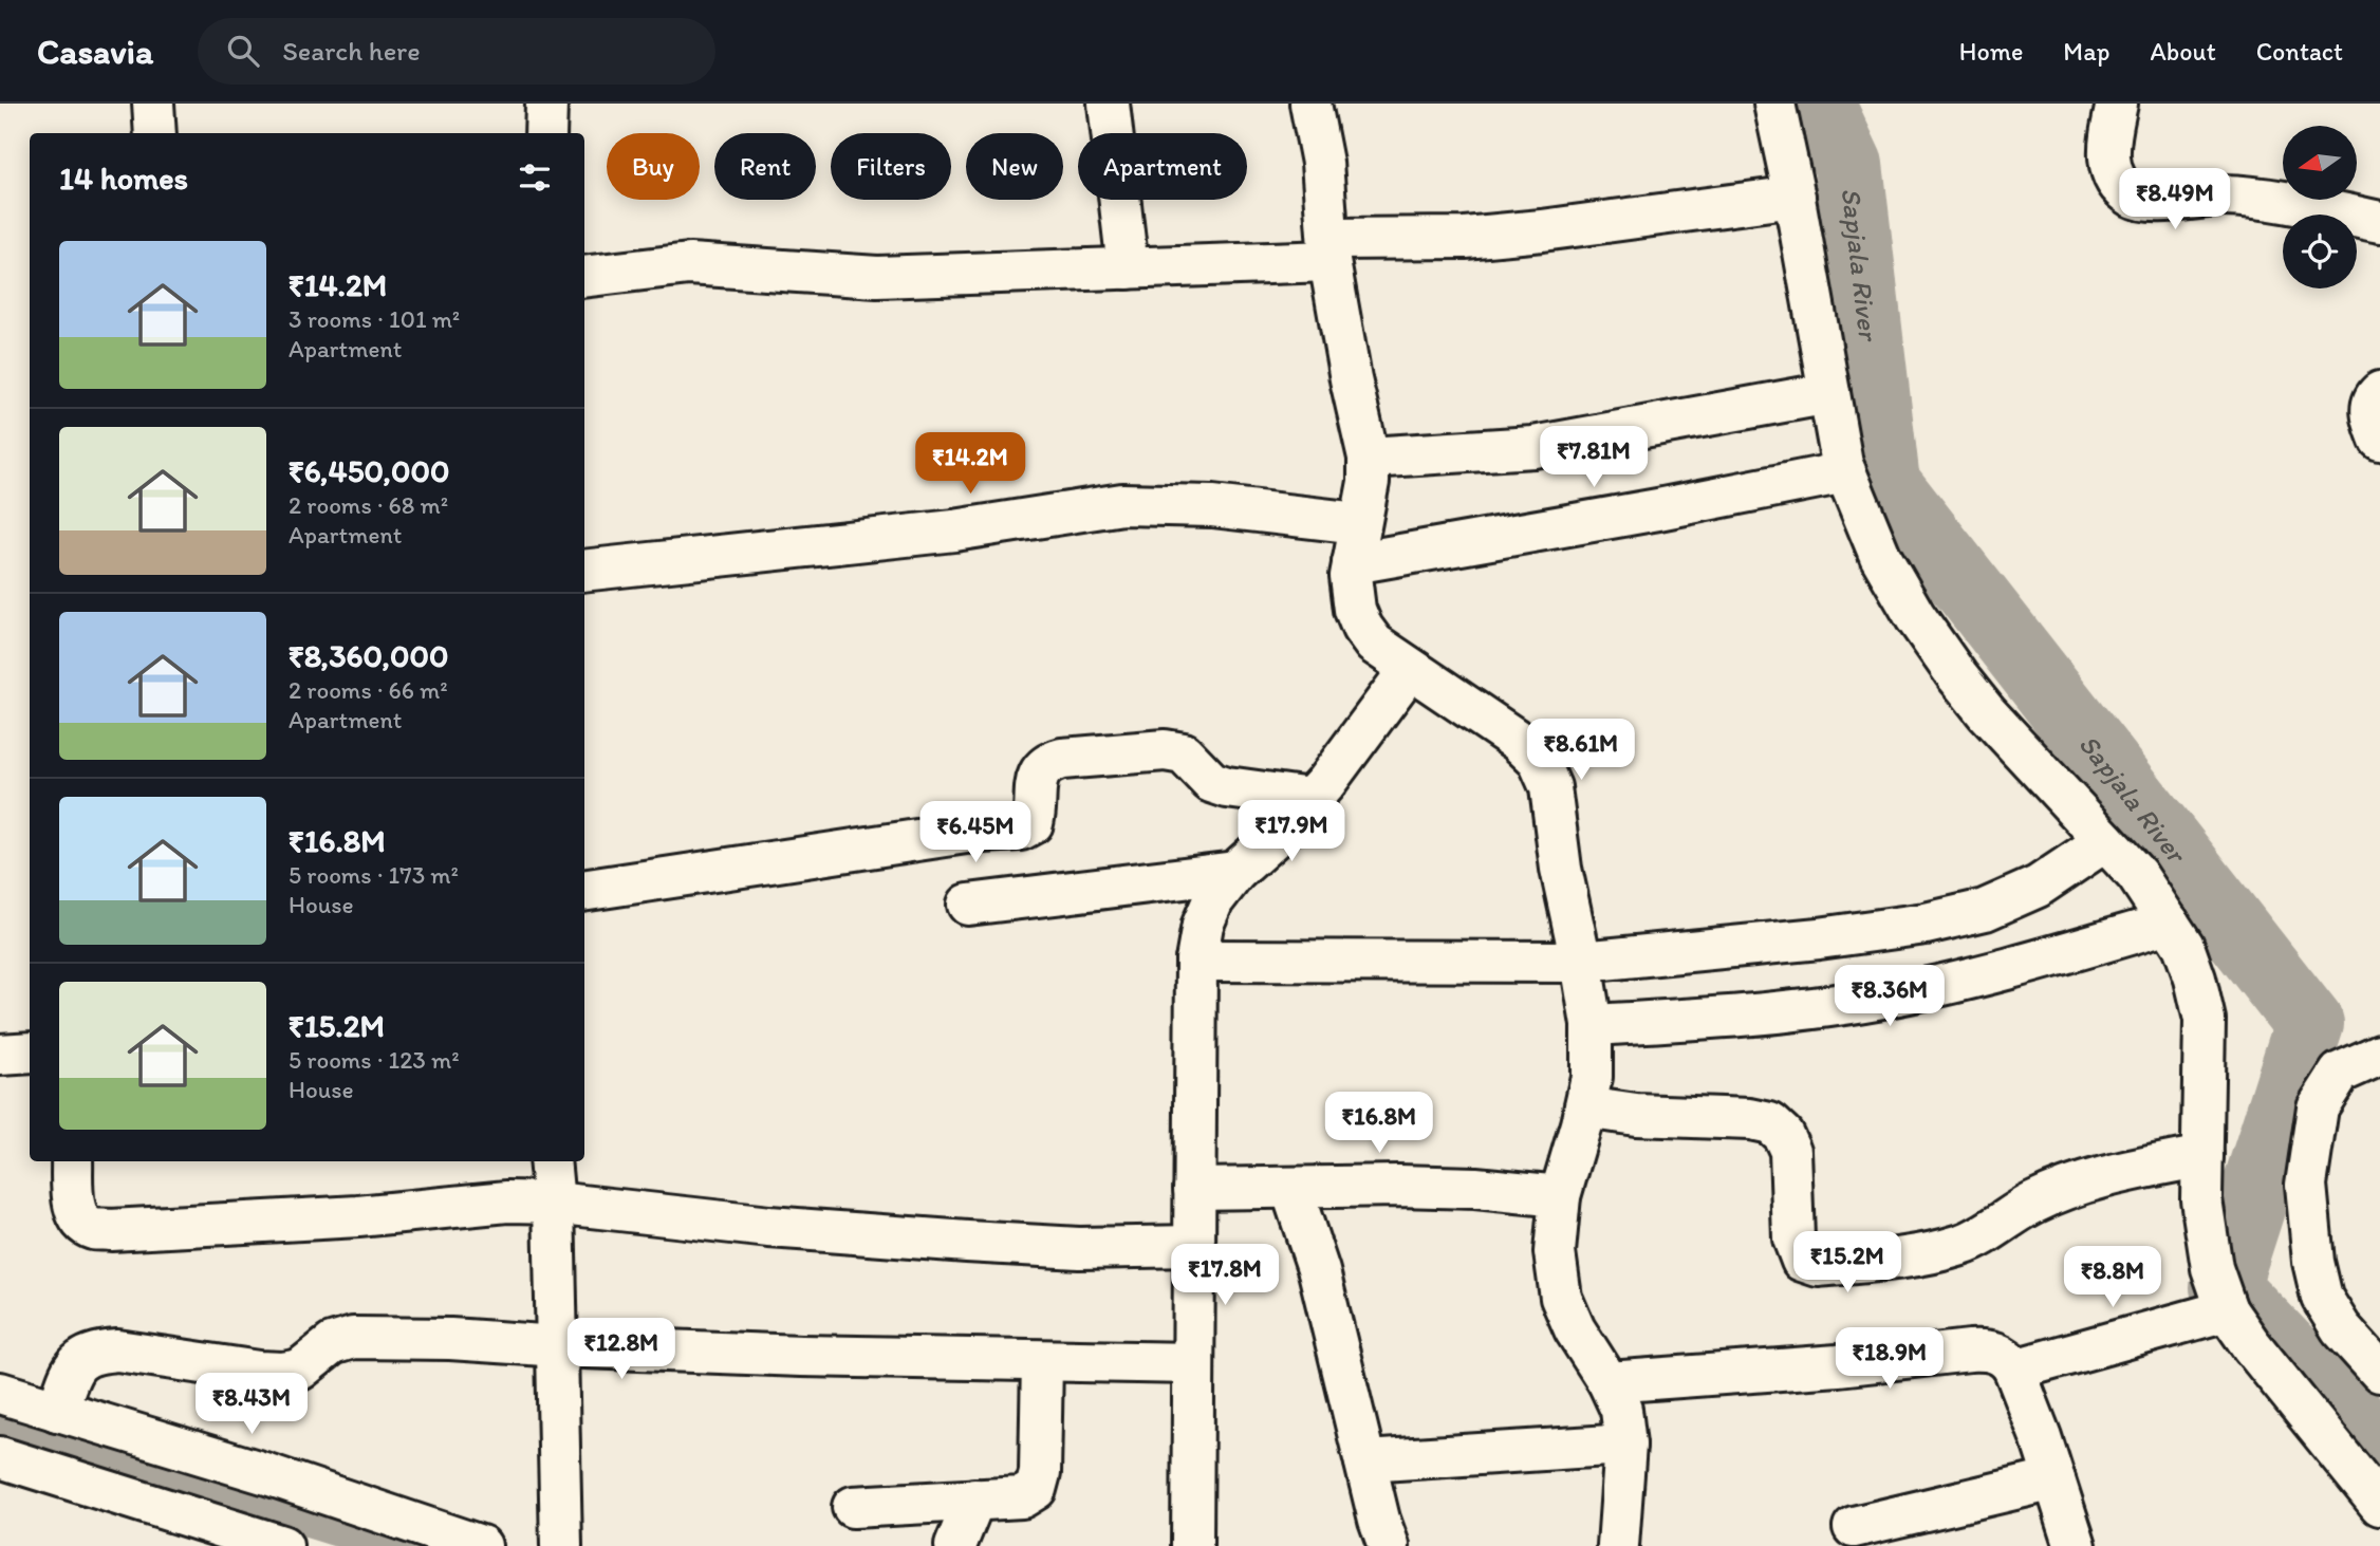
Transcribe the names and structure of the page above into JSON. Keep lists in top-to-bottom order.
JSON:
{
  "water": ["Sapjala River"],
  "north": "left",
  "page": {
    "header": "Casavia",
    "search": "Search here",
    "nav": [
      "Home",
      "Map",
      "About",
      "Contact"
    ],
    "chip": [
      "Buy",
      "Rent",
      "Filters",
      "New",
      "Apartment"
    ],
    "heading": "14 homes",
    "price": [
      "₹8.49M",
      "₹7.81M",
      "₹14.2M",
      "₹8.61M",
      "₹17.9M",
      "₹6.45M",
      "₹8.36M",
      "₹16.8M",
      "₹15.2M",
      "₹17.8M",
      "₹8.8M",
      "₹12.8M",
      "₹18.9M",
      "₹8.43M"
    ],
    "list": [
      {
        "name": "₹14.2M",
        "note": "3 rooms · 101 m² · Apartment"
      },
      {
        "name": "₹6,450,000",
        "note": "2 rooms · 68 m² · Apartment"
      },
      {
        "name": "₹8,360,000",
        "note": "2 rooms · 66 m² · Apartment"
      },
      {
        "name": "₹16.8M",
        "note": "5 rooms · 173 m² · House"
      },
      {
        "name": "₹15.2M",
        "note": "5 rooms · 123 m² · House"
      }
    ]
  }
}
